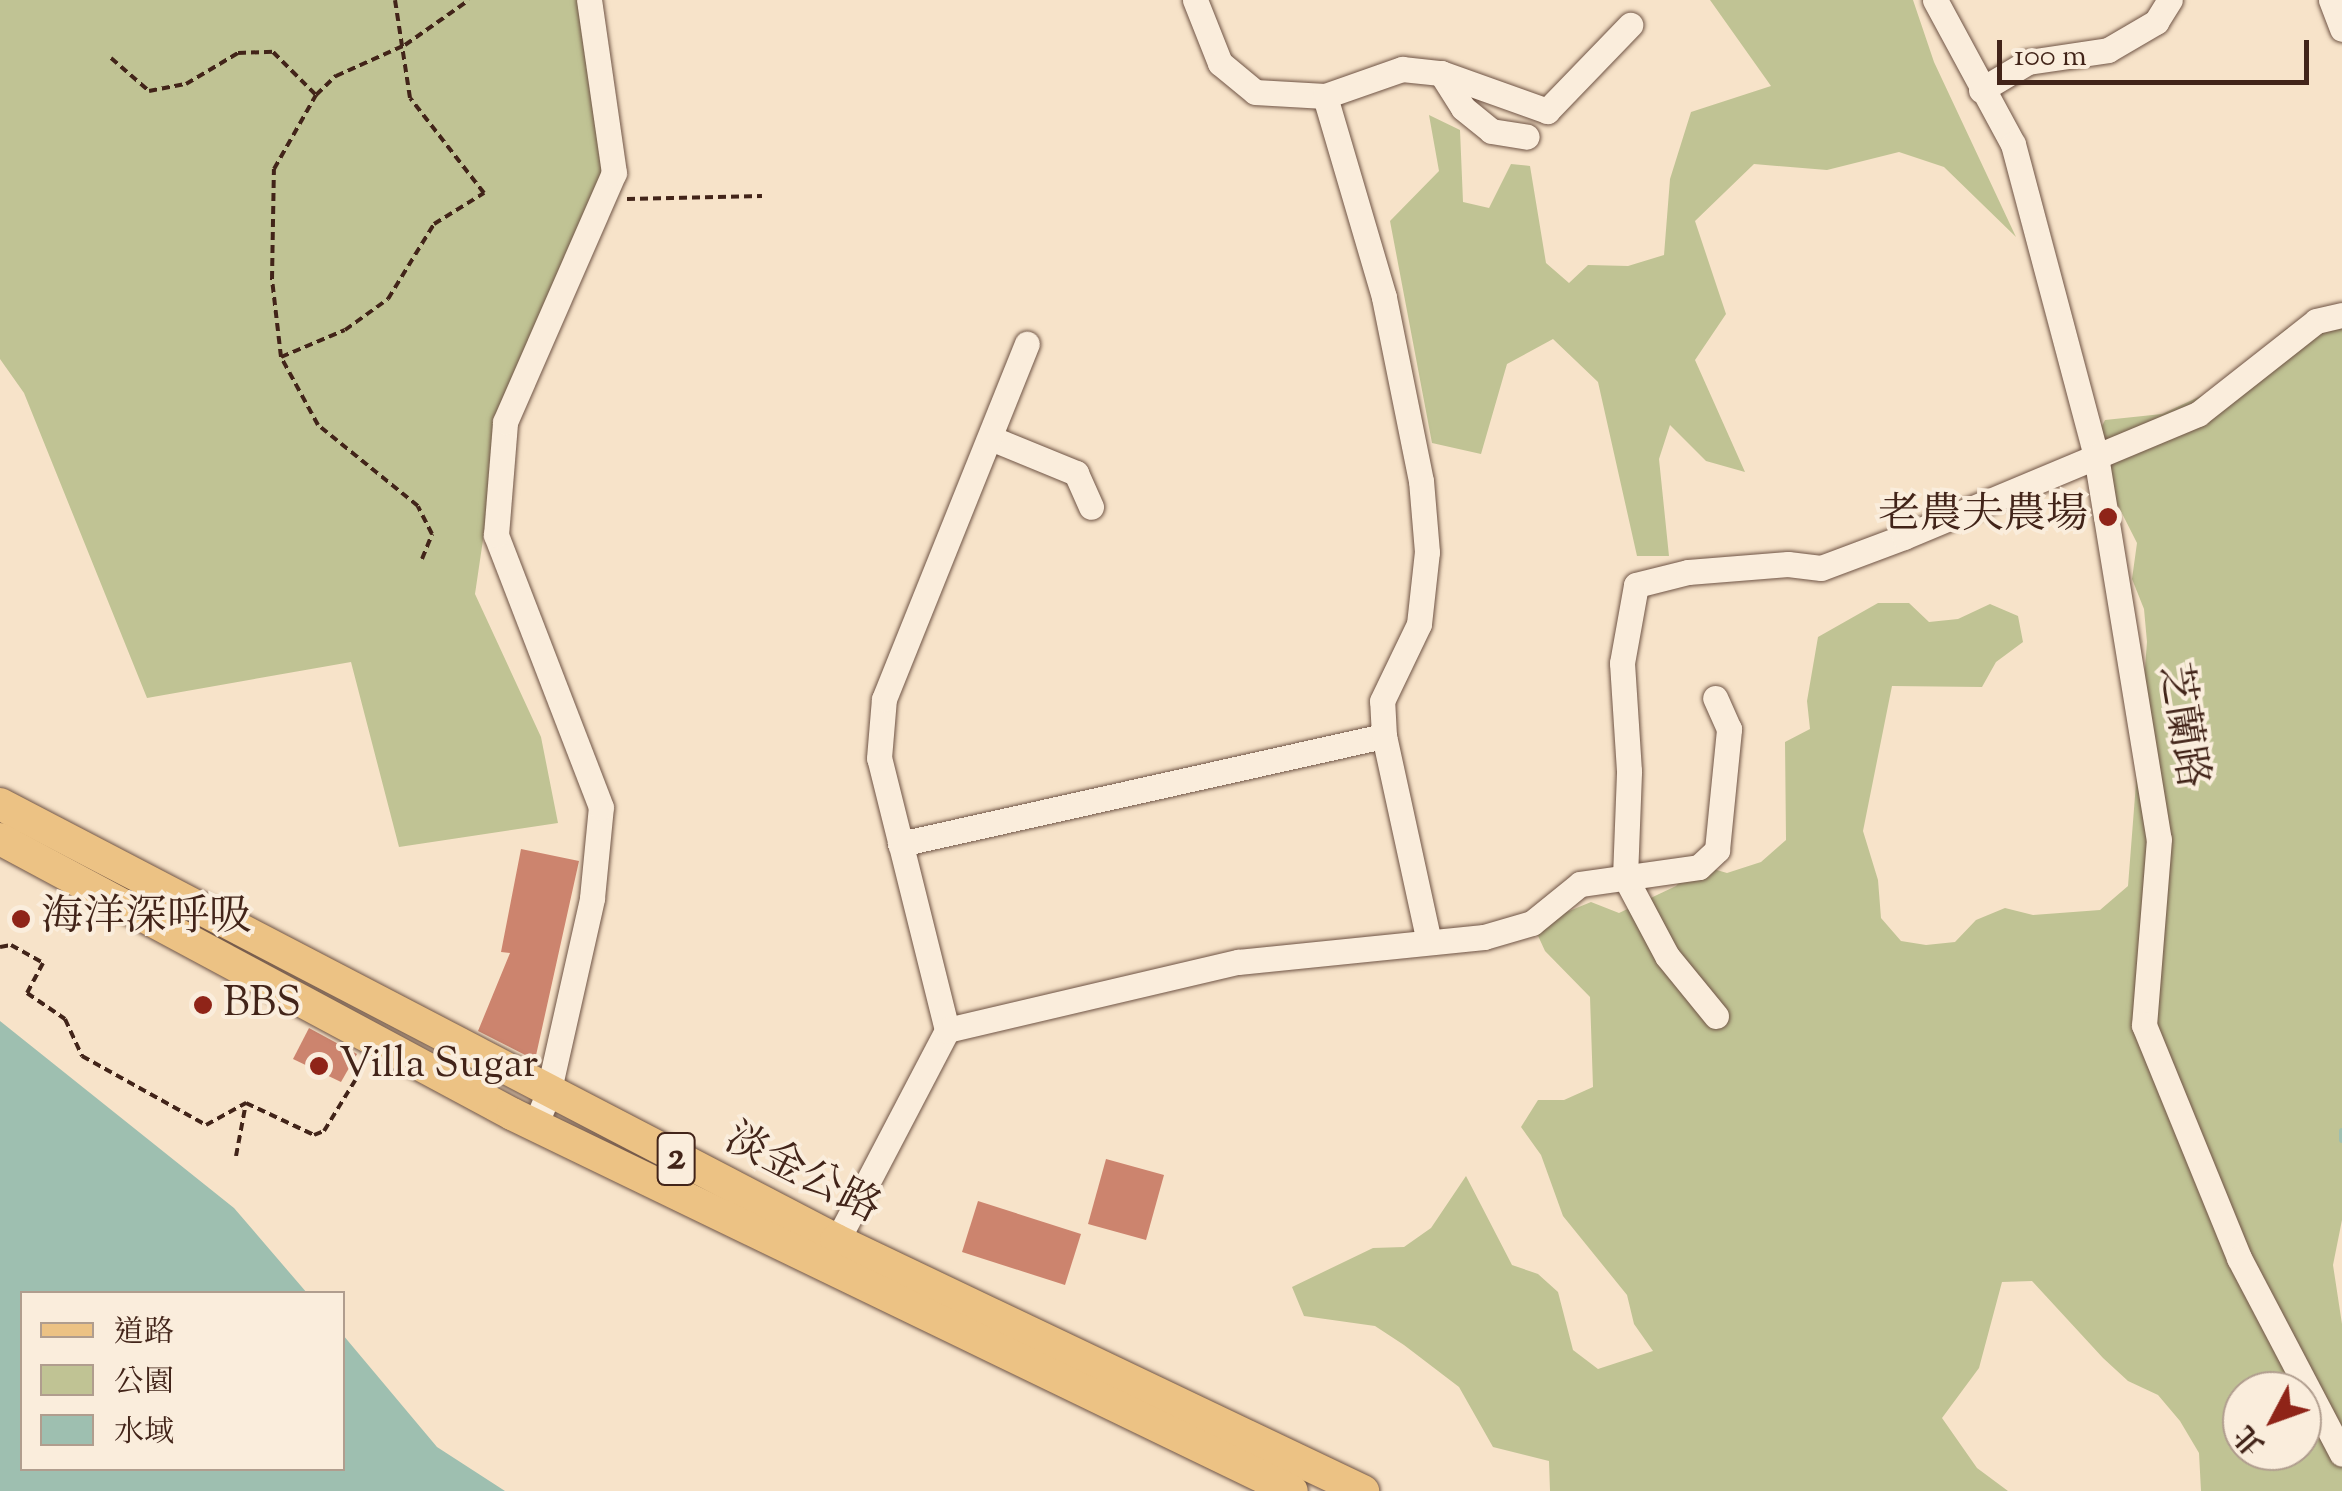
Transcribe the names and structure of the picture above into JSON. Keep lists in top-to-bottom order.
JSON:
{
  "streets": {
    "main road": ["2", "淡金公路"],
    "street": ["芝蘭路"]
  },
  "places": [
    "老農夫農場",
    "海洋深呼吸",
    "BBS",
    "Villa Sugar"
  ],
  "legend": ["道路", "公園", "水域"],
  "scale_bar": "100 m",
  "north": "bottom left"
}
